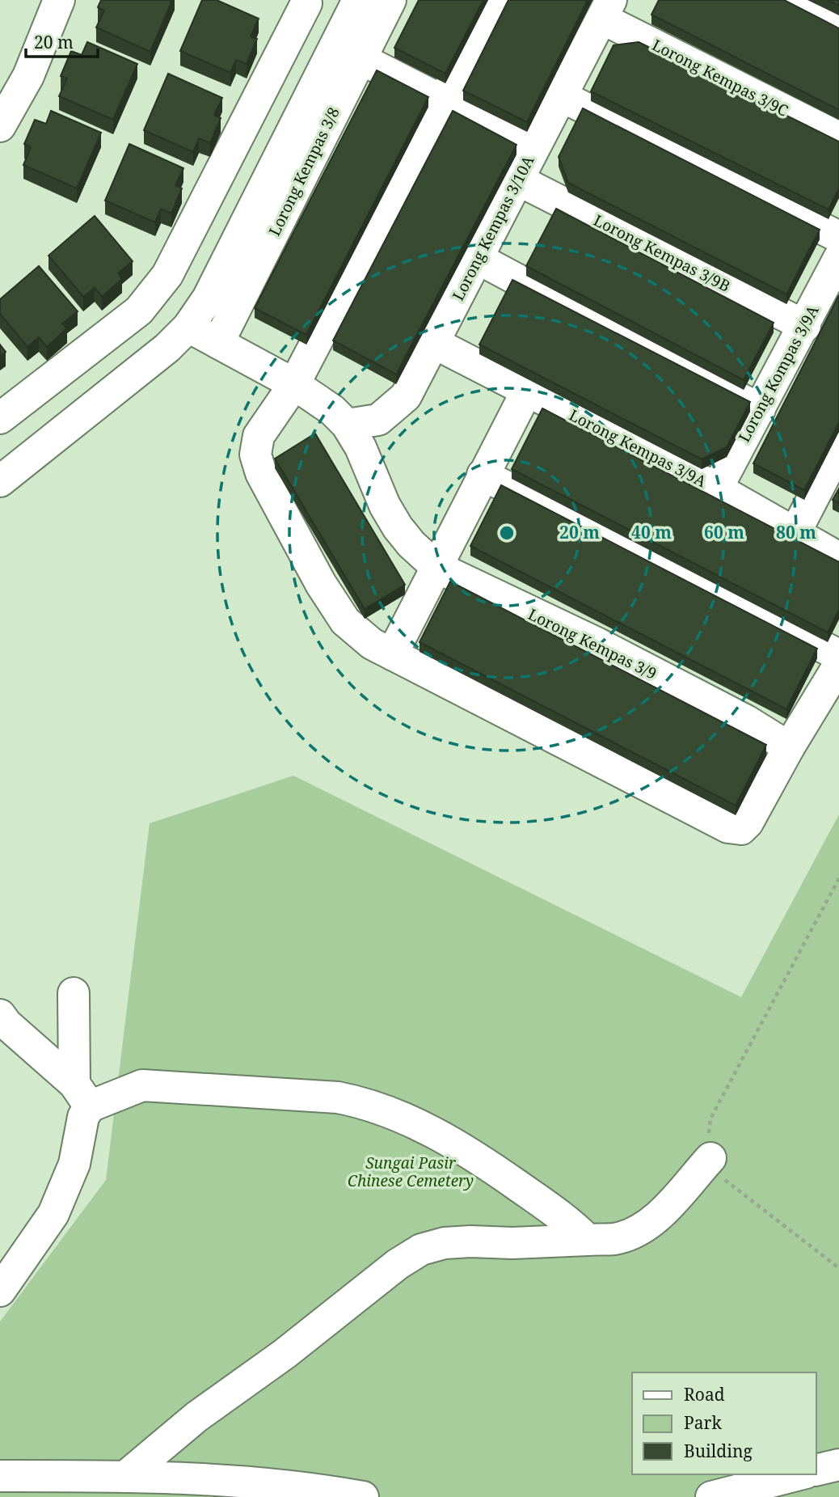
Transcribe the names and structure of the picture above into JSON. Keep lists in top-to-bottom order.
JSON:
{
  "streets": {
    "street": [
      "Lorong Kempas 3/9C",
      "Lorong Kempas 3/8",
      "Lorong Kempas 3/10A",
      "Lorong Kempas 3/9B",
      "Lorong Kompas 3/9A",
      "Lorong Kempas 3/9A",
      "Lorong Kempas 3/9"
    ]
  },
  "crossings": [
    ["Lorong Kempas 3/9C", "Lorong Kempas 3/10A"],
    ["Lorong Kempas 3/10A", "Lorong Kempas 3/9B"],
    ["Lorong Kempas 3/10A", "Lorong Kempas 3/9A"],
    ["Lorong Kempas 3/10A", "Lorong Kempas 3/9"],
    ["Lorong Kempas 3/9B", "Lorong Kompas 3/9A"],
    ["Lorong Kompas 3/9A", "Lorong Kempas 3/9A"]
  ],
  "parks": ["Sungai Pasir Chinese Cemetery"],
  "legend": ["Road", "Park", "Building"],
  "scale_bar": "20 m",
  "rings": [
    "20 m",
    "40 m",
    "60 m",
    "80 m"
  ]
}
